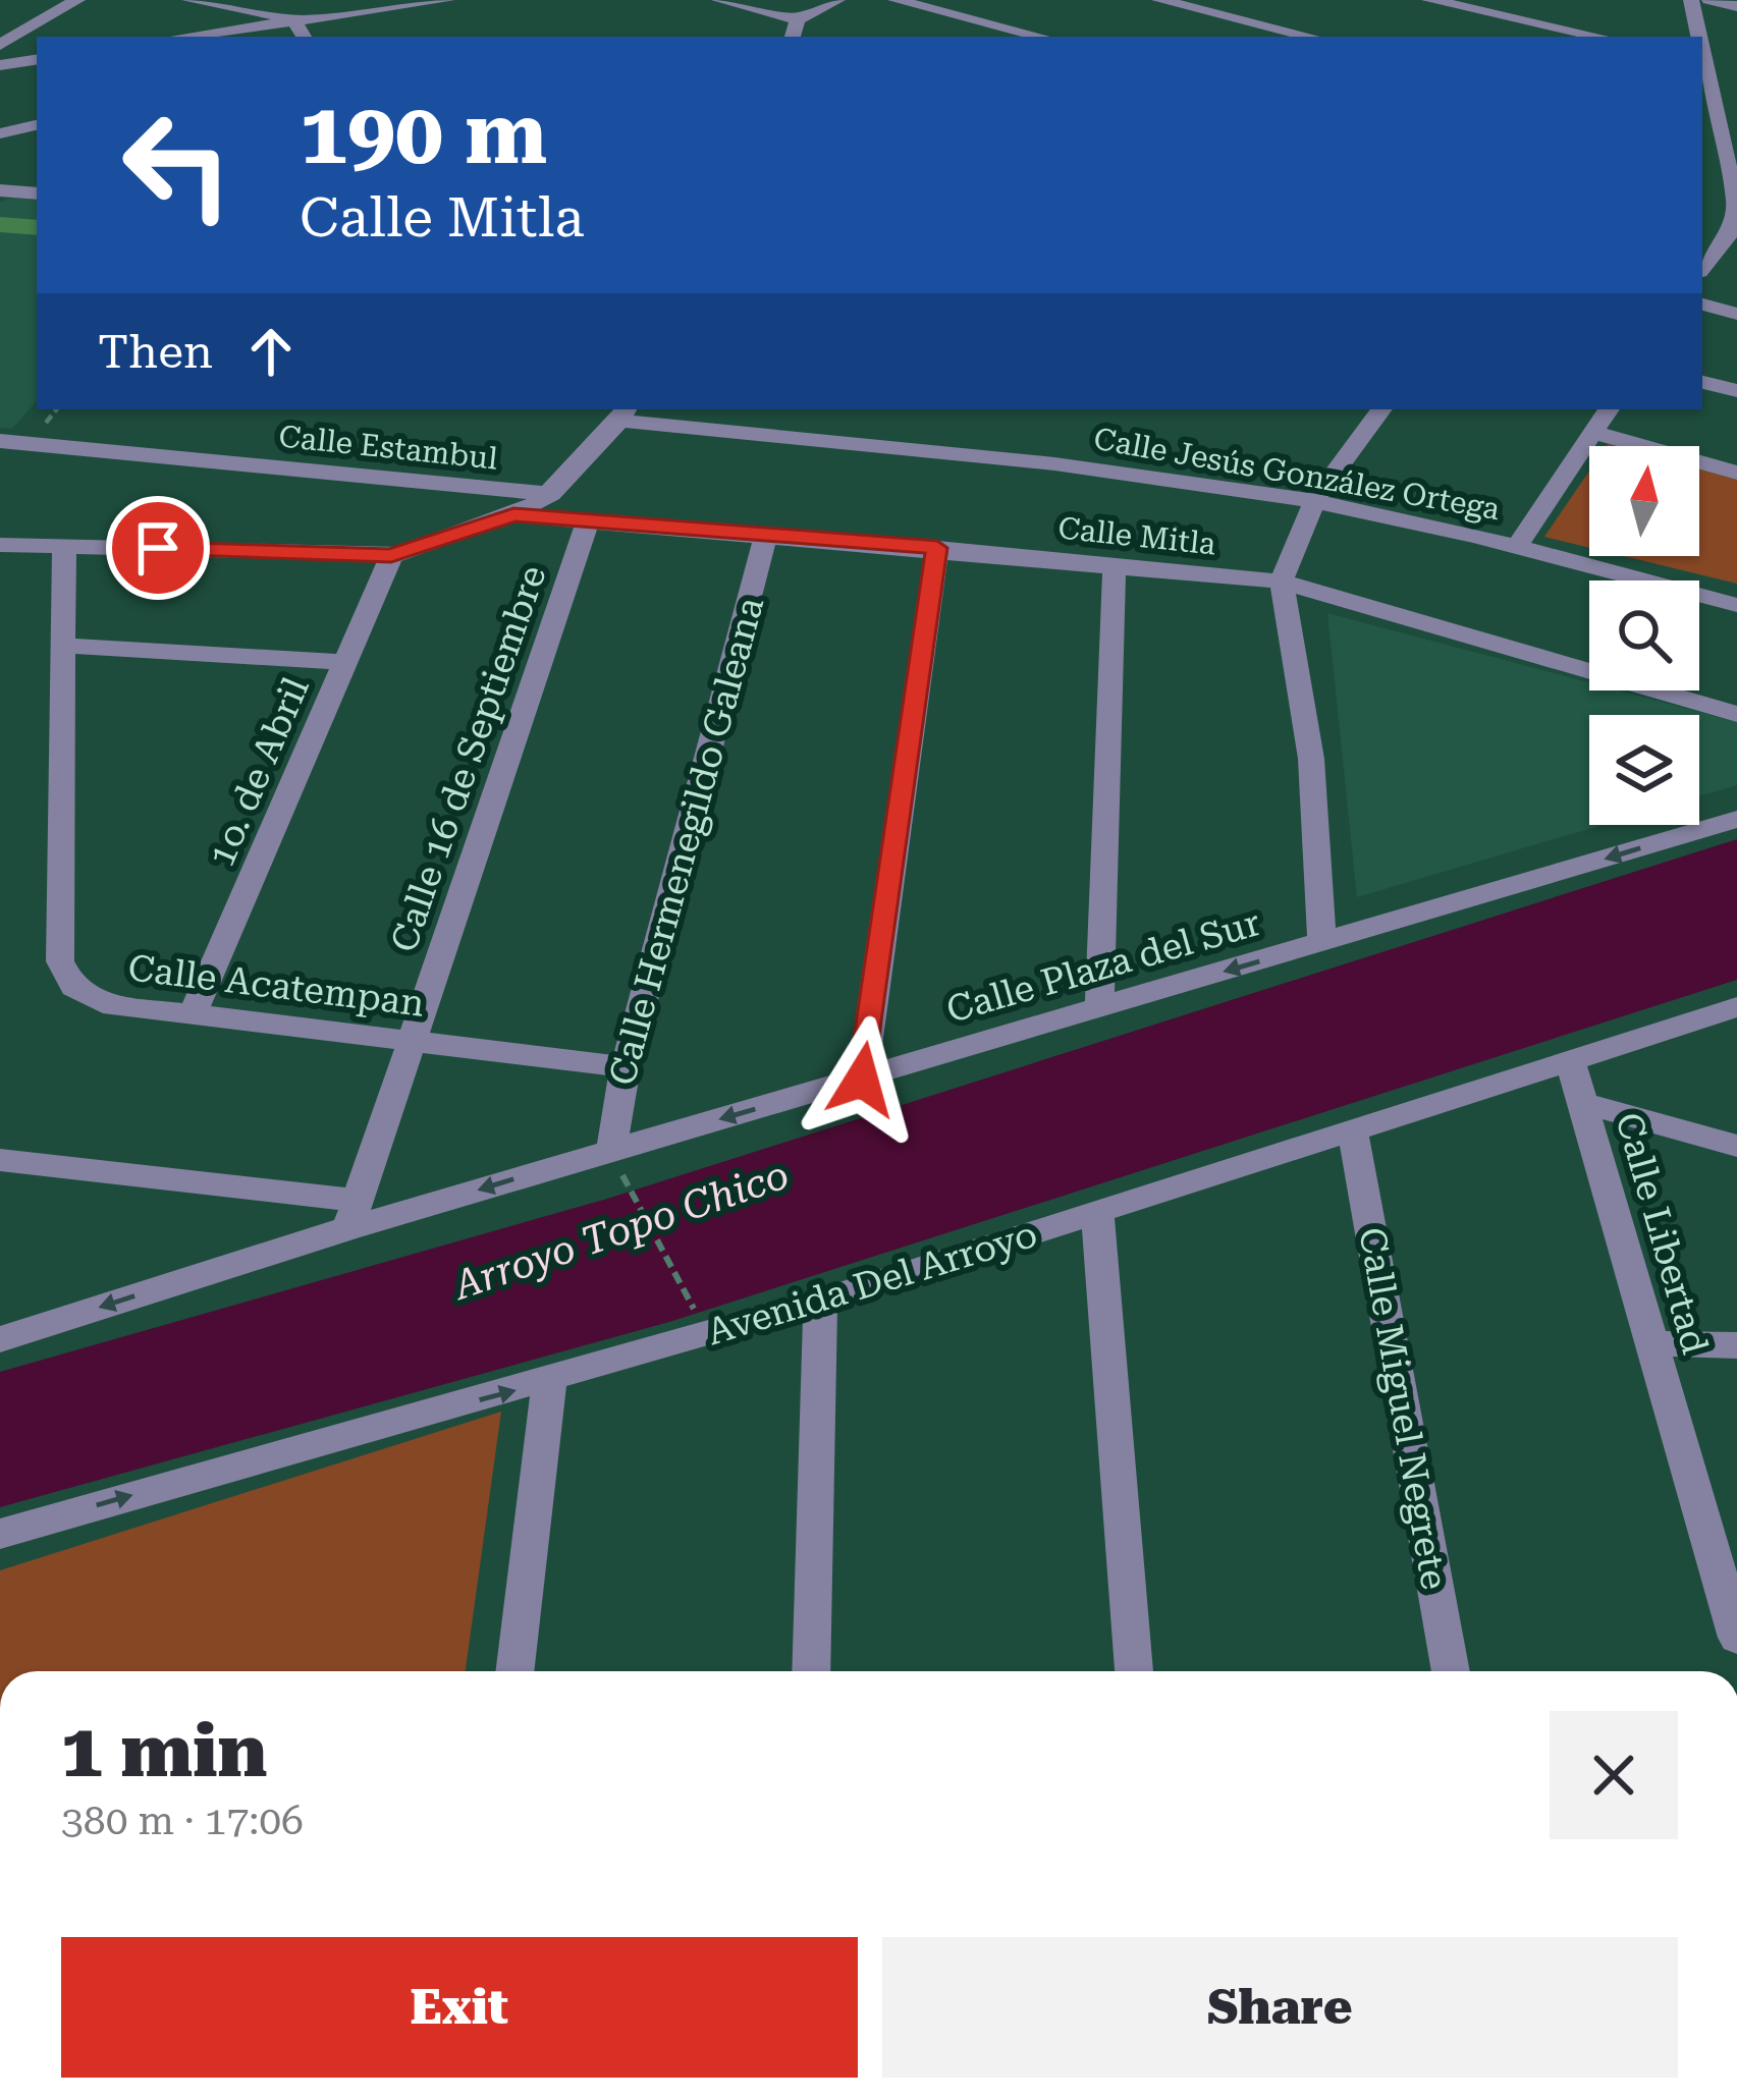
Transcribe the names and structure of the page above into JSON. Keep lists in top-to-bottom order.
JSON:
{
  "streets": {
    "street": [
      "Calle Estambul",
      "Calle Jesús González Ortega",
      "Calle Mitla",
      "Calle 16 de Septiembre",
      "1o. de Abril",
      "Calle Hermenegildo Galeana",
      "Calle Plaza del Sur",
      "Calle Acatempan",
      "Calle Libertad",
      "Avenida Del Arroyo",
      "Calle Miguel Negrete"
    ]
  },
  "crossings": [
    ["Calle Mitla", "Calle 16 de Septiembre"],
    ["Calle Mitla", "Calle Hermenegildo Galeana"],
    ["Calle 16 de Septiembre", "Calle Plaza del Sur"],
    ["Calle 16 de Septiembre", "Calle Acatempan"],
    ["1o. de Abril", "Calle Acatempan"],
    ["Calle Hermenegildo Galeana", "Calle Plaza del Sur"],
    ["Calle Hermenegildo Galeana", "Calle Acatempan"],
    ["Calle Libertad", "Avenida Del Arroyo"],
    ["Avenida Del Arroyo", "Calle Miguel Negrete"]
  ],
  "one_way": ["Calle Plaza del Sur"],
  "water": ["Arroyo Topo Chico"],
  "north": "top",
  "page": {
    "turn": ["190 m", "Calle Mitla"],
    "then": "Then",
    "heading": ["1 min", "380 m · 17:06"],
    "buttons": ["Exit", "Share"]
  }
}
